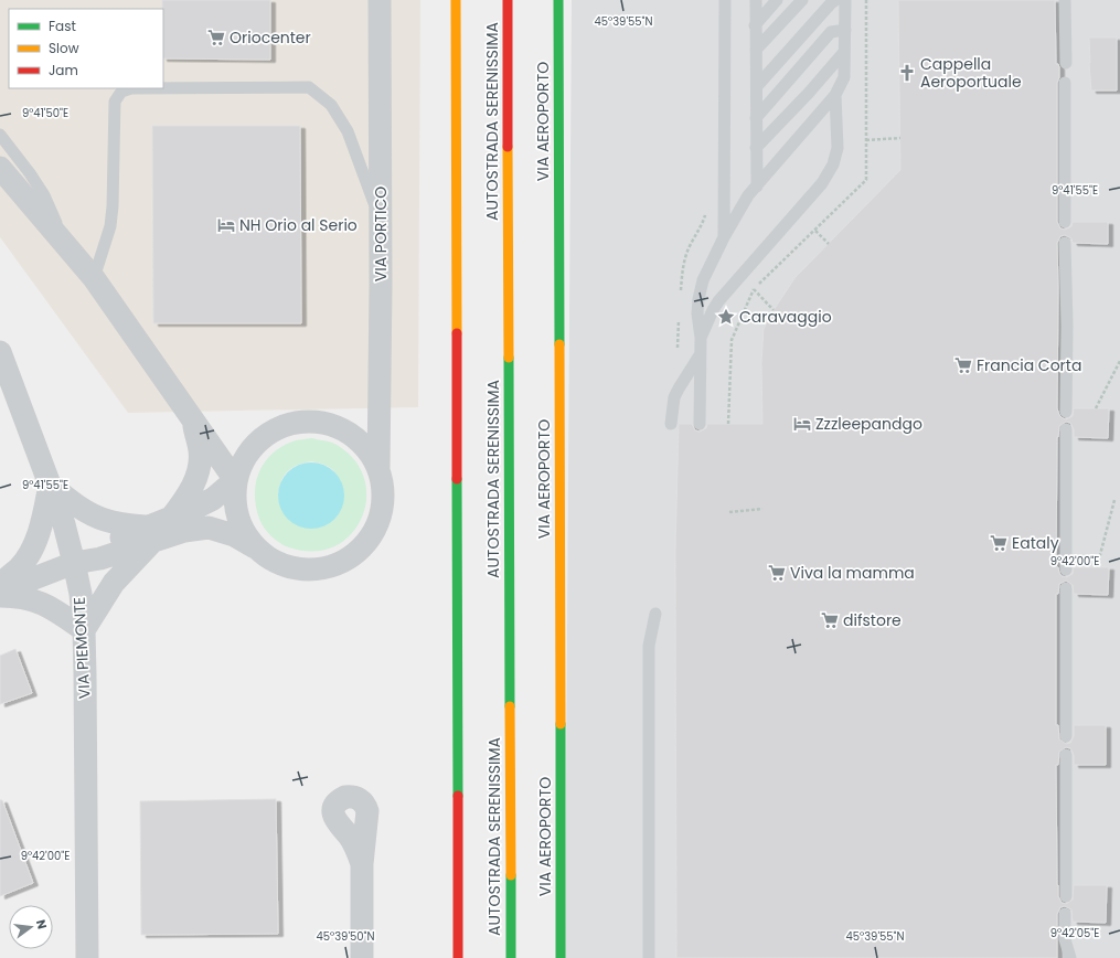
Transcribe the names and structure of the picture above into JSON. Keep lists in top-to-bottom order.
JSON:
{
  "streets": {
    "main road": ["AUTOSTRADA SERENISSIMA", "VIA AEROPORTO"],
    "street": ["VIA PORTICO", "VIA PIEMONTE"]
  },
  "places": {
    "supermarket": [
      "Oriocenter",
      "Francia Corta",
      "Eataly",
      "Viva la mamma",
      "difstore"
    ],
    "church": ["Cappella Aeroportuale"],
    "hotel": ["NH Orio al Serio", "Zzzleepandgo"],
    "place": ["Caravaggio"]
  },
  "legend": ["Fast", "Slow", "Jam"],
  "north": "right",
  "coordinates": [
    "45°39'55\"N",
    "9°41'50\"E",
    "9°41'55\"E",
    "9°42'00\"E",
    "9°42'05\"E",
    "45°39'50\"N"
  ]
}
